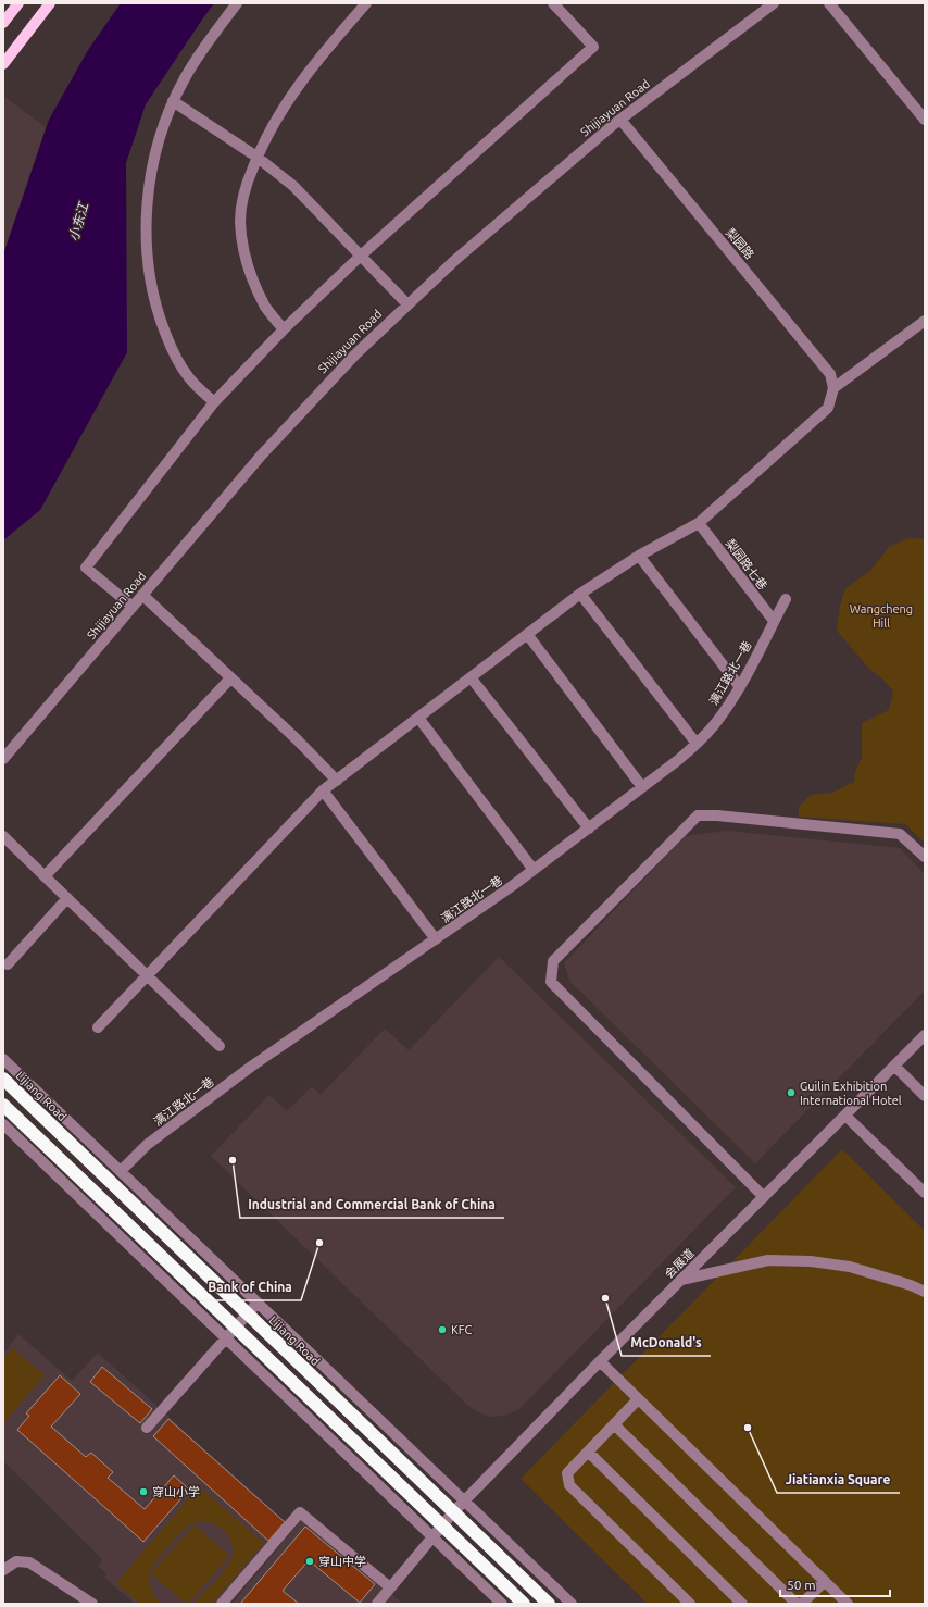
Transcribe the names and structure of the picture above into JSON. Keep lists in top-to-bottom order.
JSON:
{
  "streets": {
    "highway": ["Lijiang Road"],
    "street": [
      "Shijiayuan Road",
      "梨园路",
      "梨园路七巷",
      "漓江路北一巷",
      "会展道"
    ]
  },
  "crossings": [
    ["Shijiayuan Road", "梨园路"],
    ["梨园路七巷", "漓江路北一巷"],
    ["Lijiang Road", "会展道"]
  ],
  "water": ["小东江"],
  "parks": ["Wangcheng Hill"],
  "places": [
    "Guilin Exhibition International Hotel",
    "Industrial and Commercial Bank of China",
    "Bank of China",
    "McDonald's",
    "KFC",
    "Jiatianxia Square",
    "穿山小学",
    "穿山中学"
  ],
  "scale_bar": "50 m"
}
